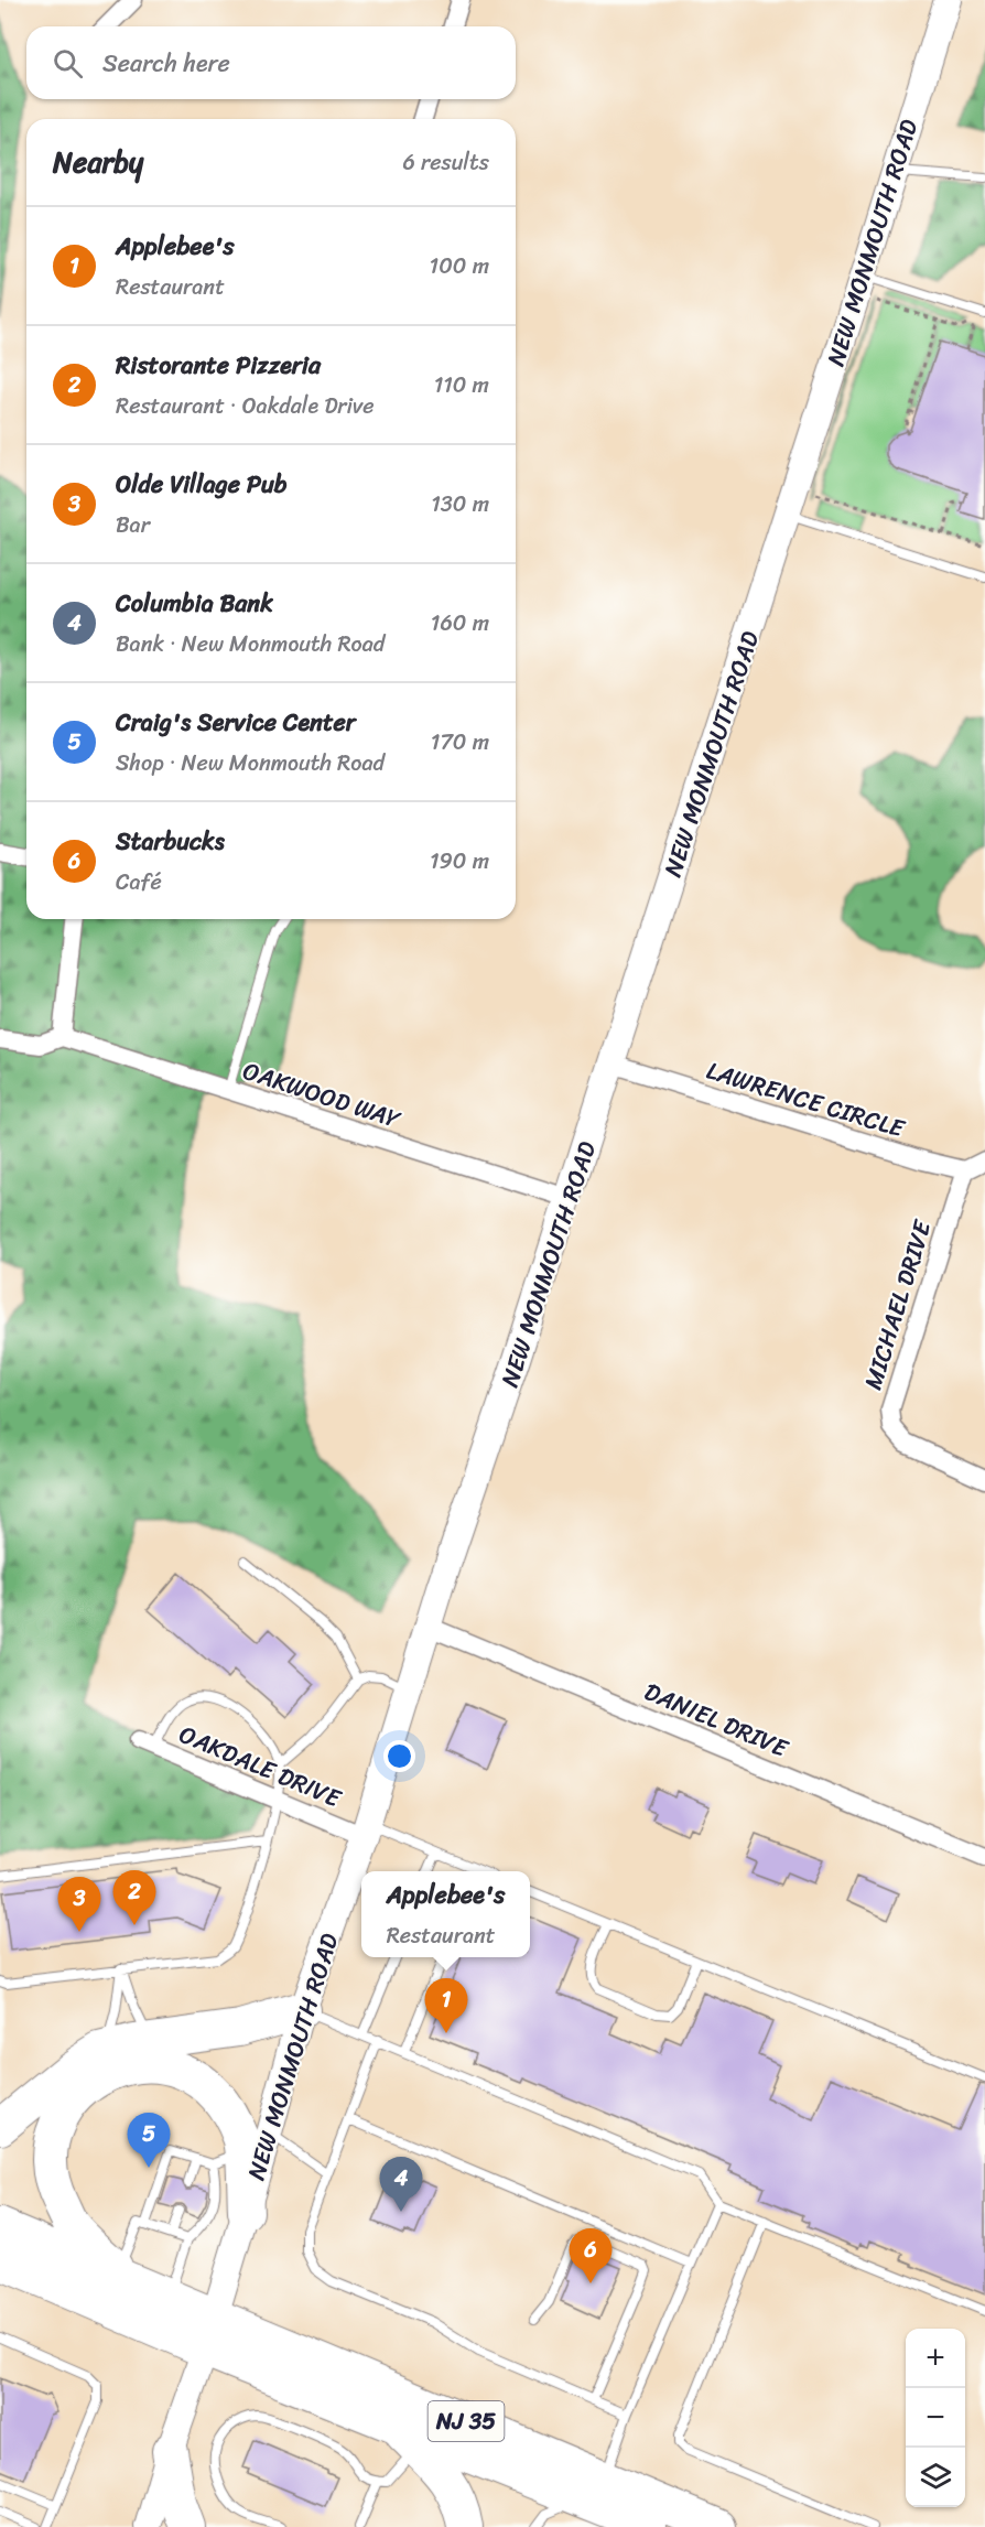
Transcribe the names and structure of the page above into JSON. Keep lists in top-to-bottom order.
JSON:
{
  "streets": {
    "highway": ["NJ 35"],
    "main road": ["NEW MONMOUTH ROAD"],
    "street": [
      "OAKWOOD WAY",
      "LAWRENCE CIRCLE",
      "MICHAEL DRIVE",
      "DANIEL DRIVE",
      "OAKDALE DRIVE"
    ]
  },
  "crossings": [
    ["NEW MONMOUTH ROAD", "OAKWOOD WAY"],
    ["NEW MONMOUTH ROAD", "LAWRENCE CIRCLE"],
    ["NEW MONMOUTH ROAD", "DANIEL DRIVE"],
    ["NEW MONMOUTH ROAD", "OAKDALE DRIVE"],
    ["NEW MONMOUTH ROAD", "NJ 35"],
    ["LAWRENCE CIRCLE", "MICHAEL DRIVE"]
  ],
  "page": {
    "search": "Search here",
    "heading": ["Nearby", "6 results"],
    "list": [
      {
        "mark": "1",
        "name": "Applebee's",
        "note": "Restaurant",
        "value": "100 m"
      },
      {
        "mark": "2",
        "name": "Ristorante Pizzeria",
        "note": "Restaurant · Oakdale Drive",
        "value": "110 m"
      },
      {
        "mark": "3",
        "name": "Olde Village Pub",
        "note": "Bar",
        "value": "130 m"
      },
      {
        "mark": "4",
        "name": "Columbia Bank",
        "note": "Bank · New Monmouth Road",
        "value": "160 m"
      },
      {
        "mark": "5",
        "name": "Craig's Service Center",
        "note": "Shop · New Monmouth Road",
        "value": "170 m"
      },
      {
        "mark": "6",
        "name": "Starbucks",
        "note": "Café",
        "value": "190 m"
      }
    ],
    "pins": [
      "2",
      "3",
      "1",
      "5",
      "4",
      "6"
    ],
    "popup": ["Applebee's", "Restaurant"],
    "map_buttons": ["+", "−"]
  }
}
